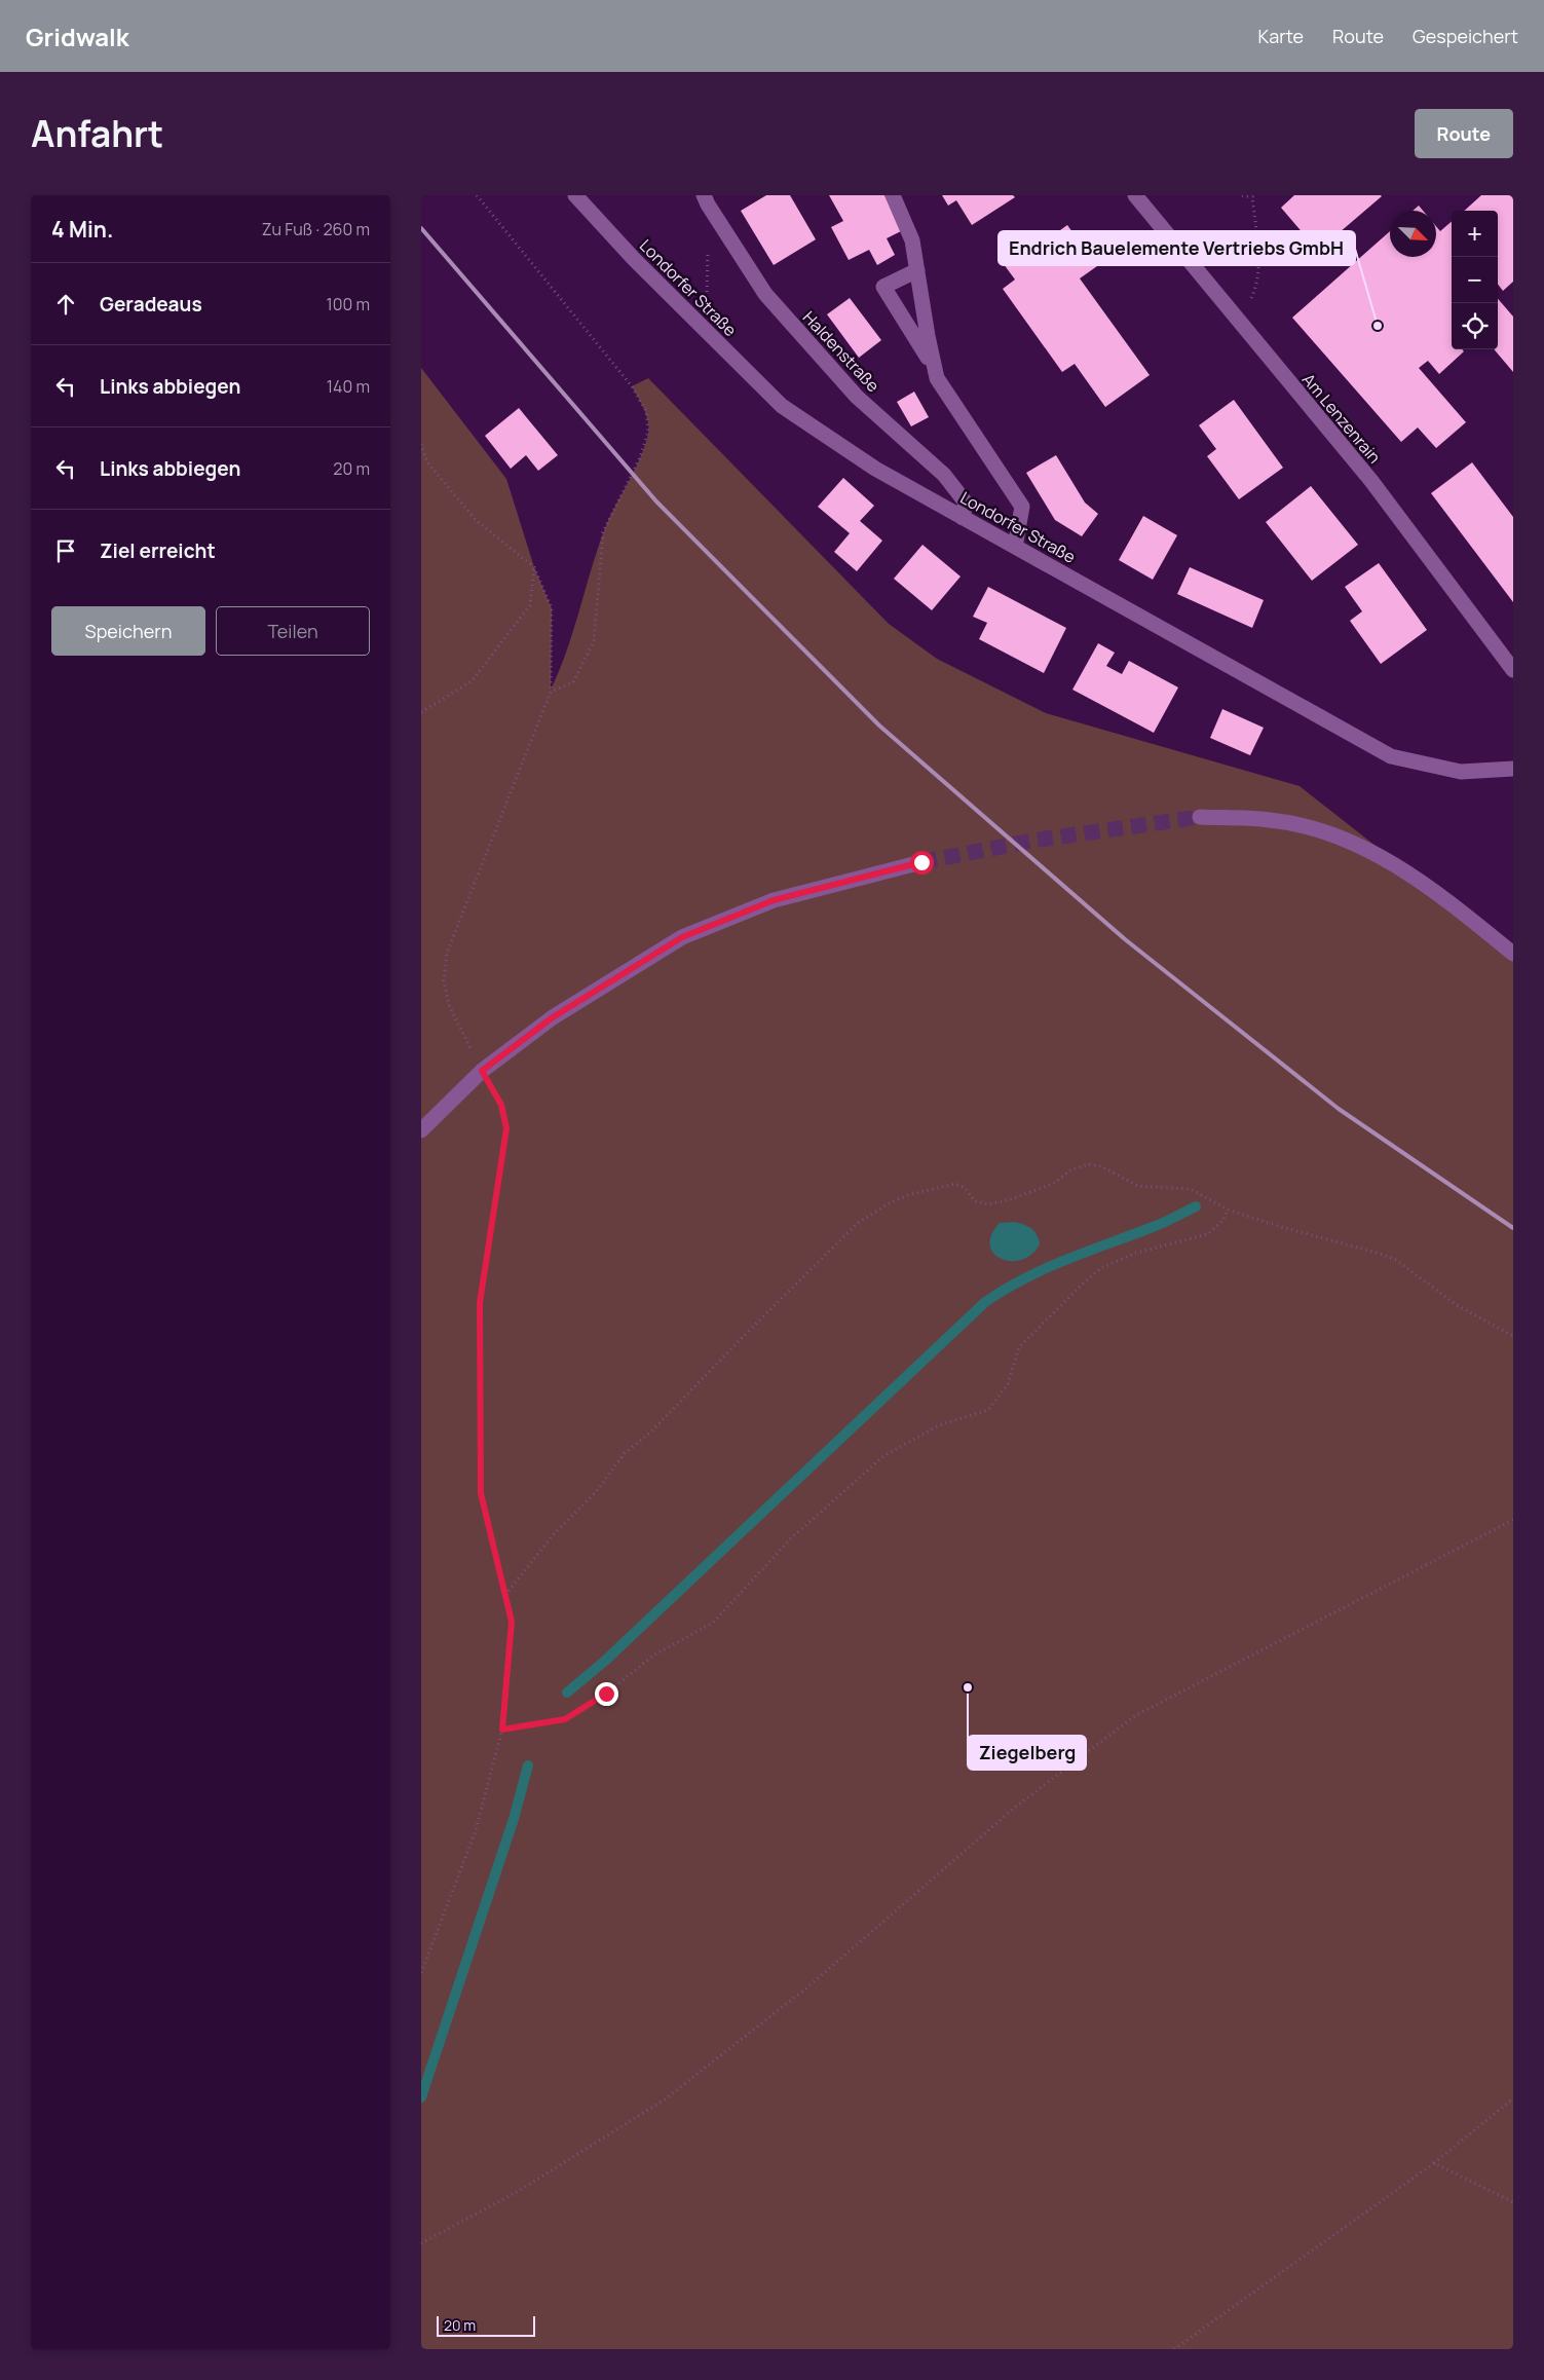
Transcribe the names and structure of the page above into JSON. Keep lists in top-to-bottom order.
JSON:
{
  "streets": {
    "street": ["Londorfer Straße", "Haldenstraße", "Am Lenzenrain"]
  },
  "crossings": [
    ["Londorfer Straße", "Haldenstraße"]
  ],
  "places": ["Endrich Bauelemente Vertriebs GmbH", "Ziegelberg"],
  "scale_bar": "20 m",
  "north": "bottom right",
  "page": {
    "header": "Gridwalk",
    "nav": ["Karte", "Route", "Gespeichert"],
    "title": "Anfahrt",
    "buttons": [
      "Route",
      ["Speichern", "Teilen"]
    ],
    "heading": ["4 Min.", "Zu Fuß · 260 m"],
    "map_buttons": ["+", "−"],
    "list": [
      ["Geradeaus", "100 m"],
      ["Links abbiegen", "140 m"],
      ["Links abbiegen", "20 m"],
      "Ziel erreicht"
    ],
    "scale": "20 m"
  }
}
